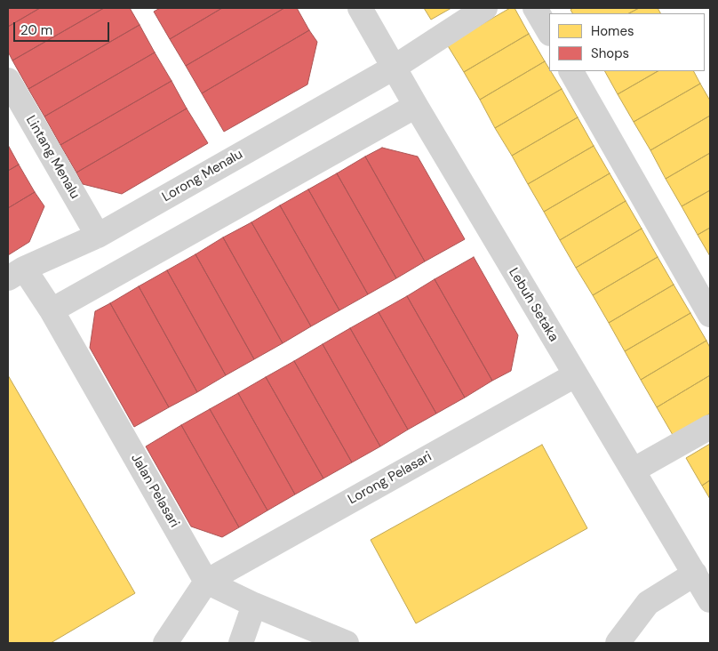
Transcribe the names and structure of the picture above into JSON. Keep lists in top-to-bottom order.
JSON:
{
  "streets": {
    "street": [
      "Lintang Menalu",
      "Lorong Menalu",
      "Lebuh Setaka",
      "Lorong Pelasari",
      "Jalan Pelasari"
    ]
  },
  "crossings": [
    ["Lintang Menalu", "Lorong Menalu"],
    ["Lorong Menalu", "Lebuh Setaka"],
    ["Lorong Menalu", "Jalan Pelasari"],
    ["Lebuh Setaka", "Lorong Pelasari"],
    ["Lorong Pelasari", "Jalan Pelasari"]
  ],
  "legend": ["Homes", "Shops"],
  "scale_bar": "20 m"
}
